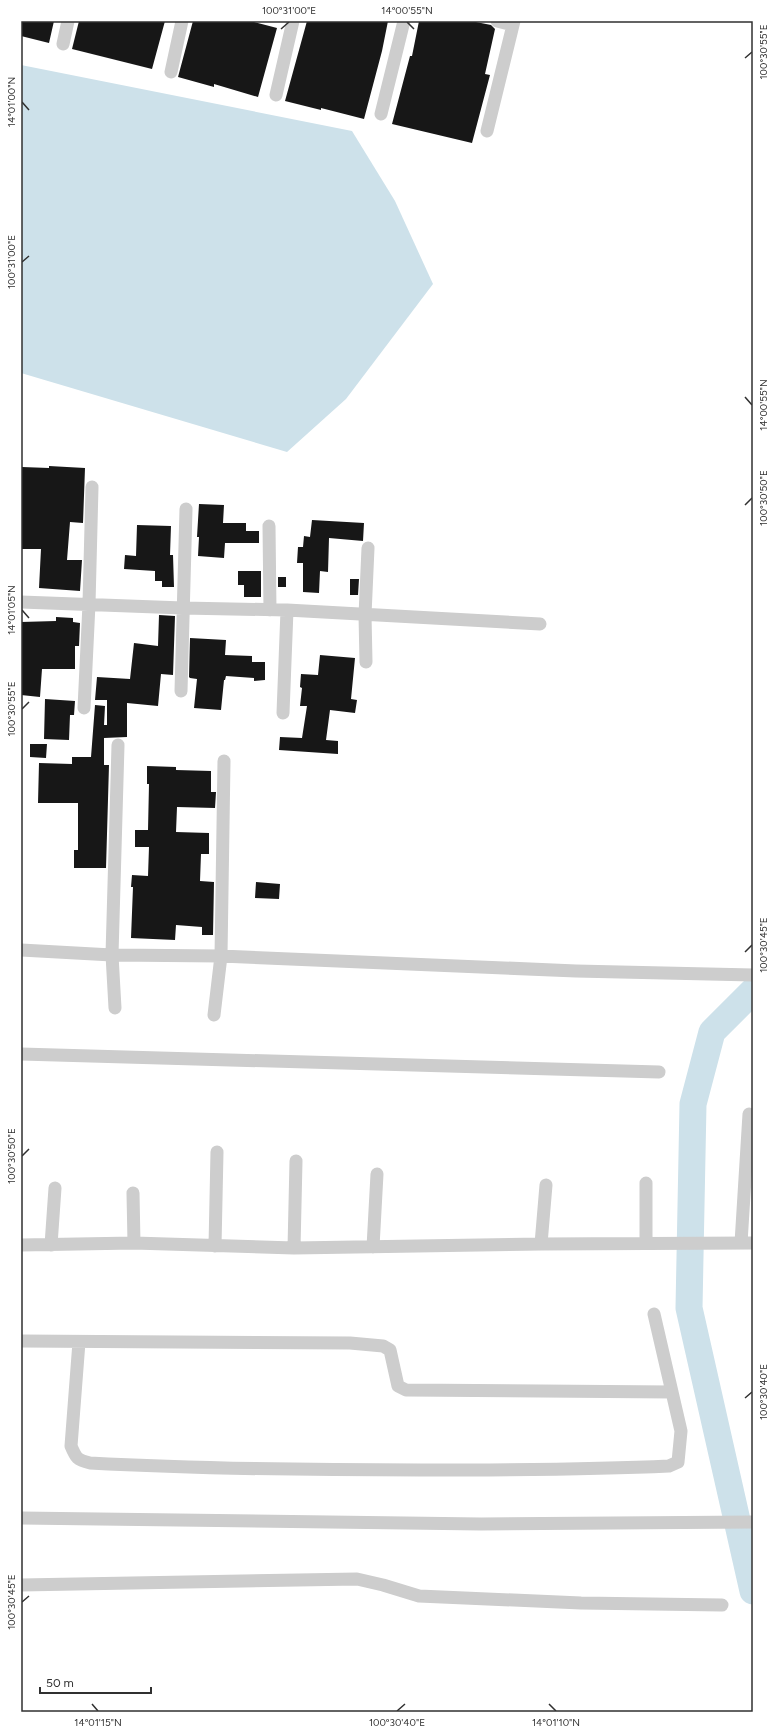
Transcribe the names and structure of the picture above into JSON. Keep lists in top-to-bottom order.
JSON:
{
  "scale_bar": "50 m",
  "coordinates": [
    "100°31'00\"E",
    "14°00'55\"N",
    "100°30'55\"E",
    "14°01'00\"N",
    "100°30'50\"E",
    "14°01'05\"N",
    "100°30'45\"E",
    "100°30'40\"E",
    "14°01'15\"N",
    "14°01'10\"N"
  ]
}
